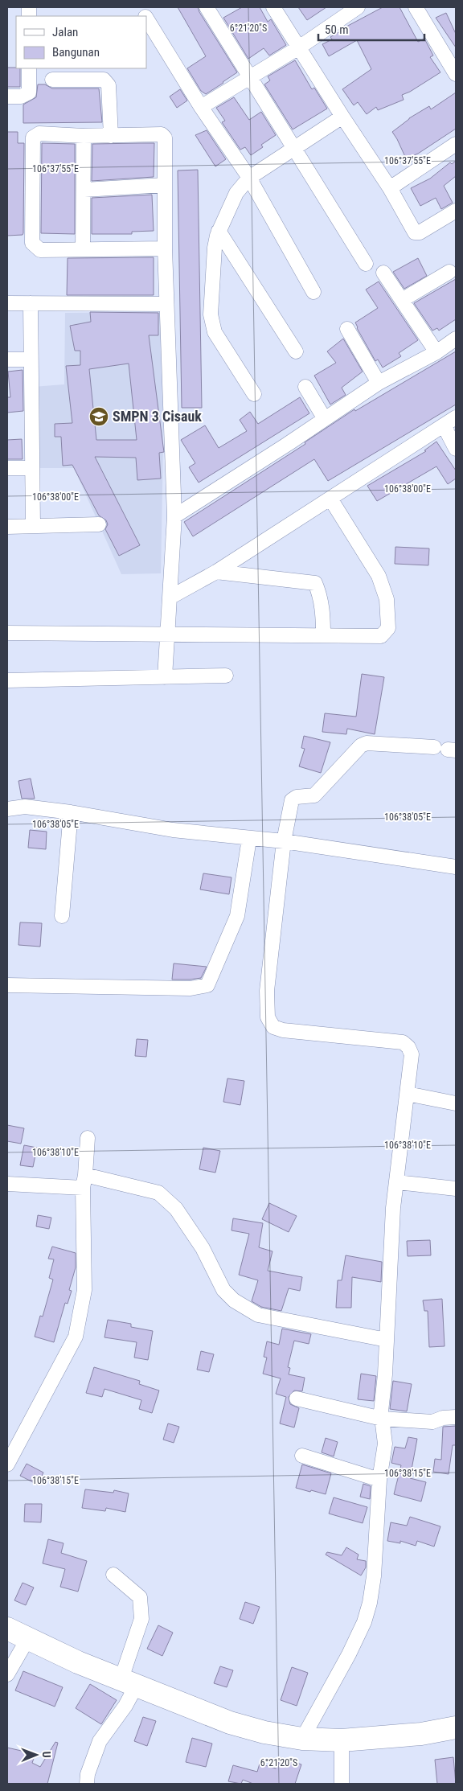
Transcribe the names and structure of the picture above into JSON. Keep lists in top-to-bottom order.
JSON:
{
  "places": {
    "school or university": ["SMPN 3 Cisauk"]
  },
  "legend": ["Jalan", "Bangunan"],
  "scale_bar": "50 m",
  "north": "right",
  "coordinates": [
    "6°21'20\"S",
    "106°37'55\"E",
    "106°38'00\"E",
    "106°38'05\"E",
    "106°38'10\"E",
    "106°38'15\"E"
  ]
}
